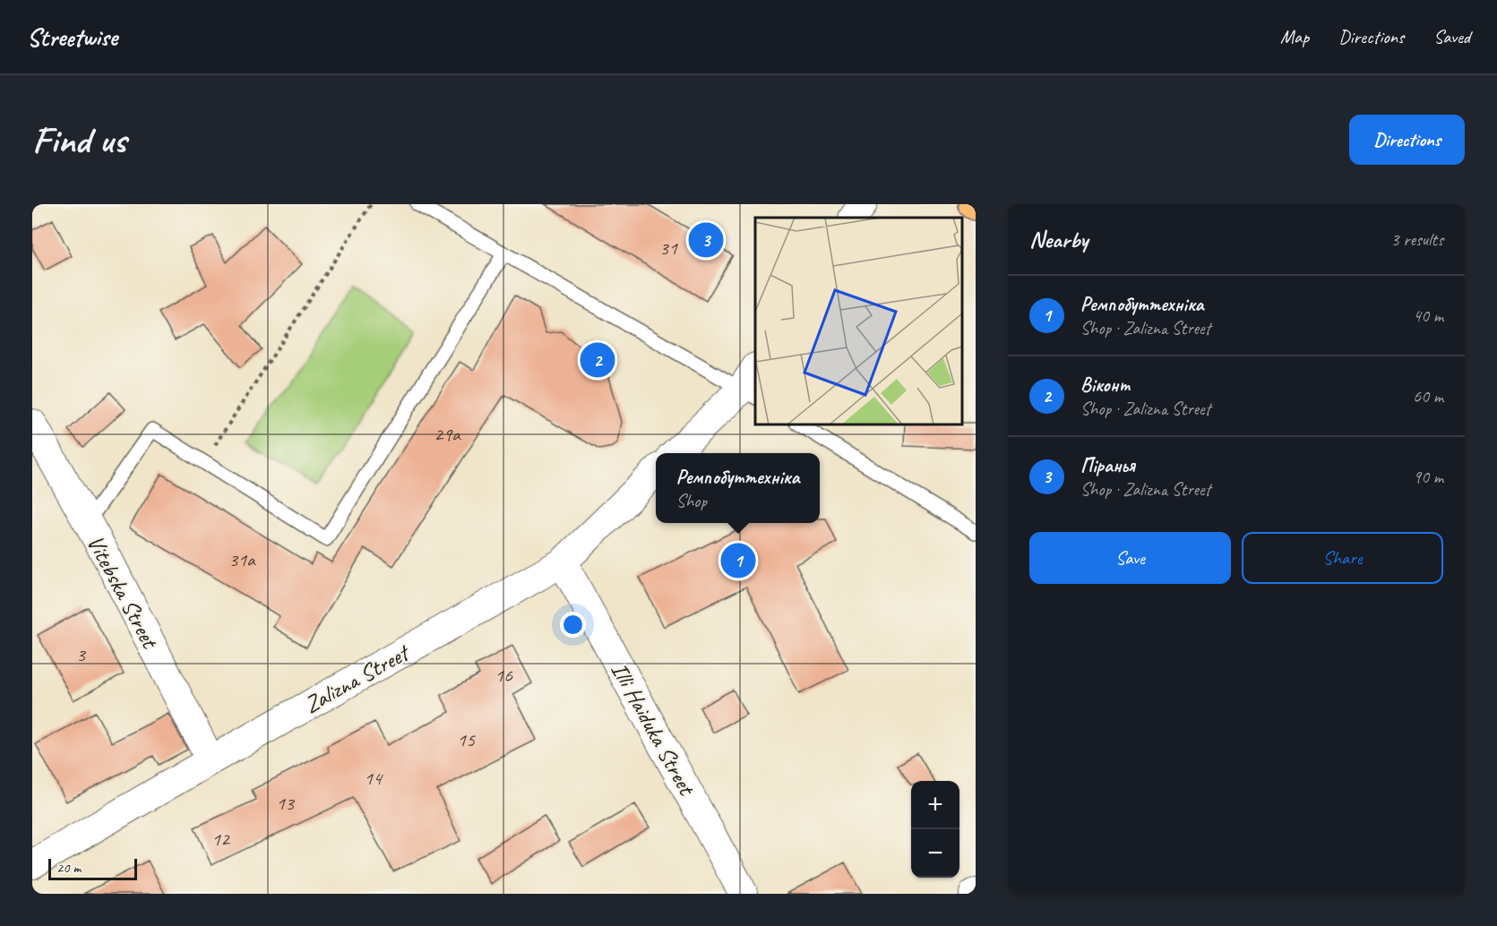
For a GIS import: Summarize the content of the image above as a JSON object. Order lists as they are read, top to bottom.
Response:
{
  "streets": {
    "street": ["Vitebska Street", "Zalizna Street", "Illi Haiduka Street"]
  },
  "crossings": [
    ["Vitebska Street", "Zalizna Street"],
    ["Zalizna Street", "Illi Haiduka Street"]
  ],
  "house_numbers": [
    "31",
    "29а",
    "31а",
    "3",
    "16",
    "15",
    "14",
    "13",
    "12"
  ],
  "scale_bar": "20 m",
  "page": {
    "header": "Streetwise",
    "nav": ["Map", "Directions", "Saved"],
    "buttons": [
      "Directions",
      ["Save", "Share"]
    ],
    "title": "Find us",
    "heading": ["Nearby", "3 results"],
    "pins": ["3", "2", "1"],
    "list": [
      {
        "mark": "1",
        "name": "Ремпобуттехніка",
        "note": "Shop · Zalizna Street",
        "value": "40 m"
      },
      {
        "mark": "2",
        "name": "Віконт",
        "note": "Shop · Zalizna Street",
        "value": "60 m"
      },
      {
        "mark": "3",
        "name": "Піранья",
        "note": "Shop · Zalizna Street",
        "value": "90 m"
      }
    ],
    "popup": ["Ремпобуттехніка", "Shop"],
    "map_buttons": ["+", "−"],
    "scale": "20 m"
  }
}
